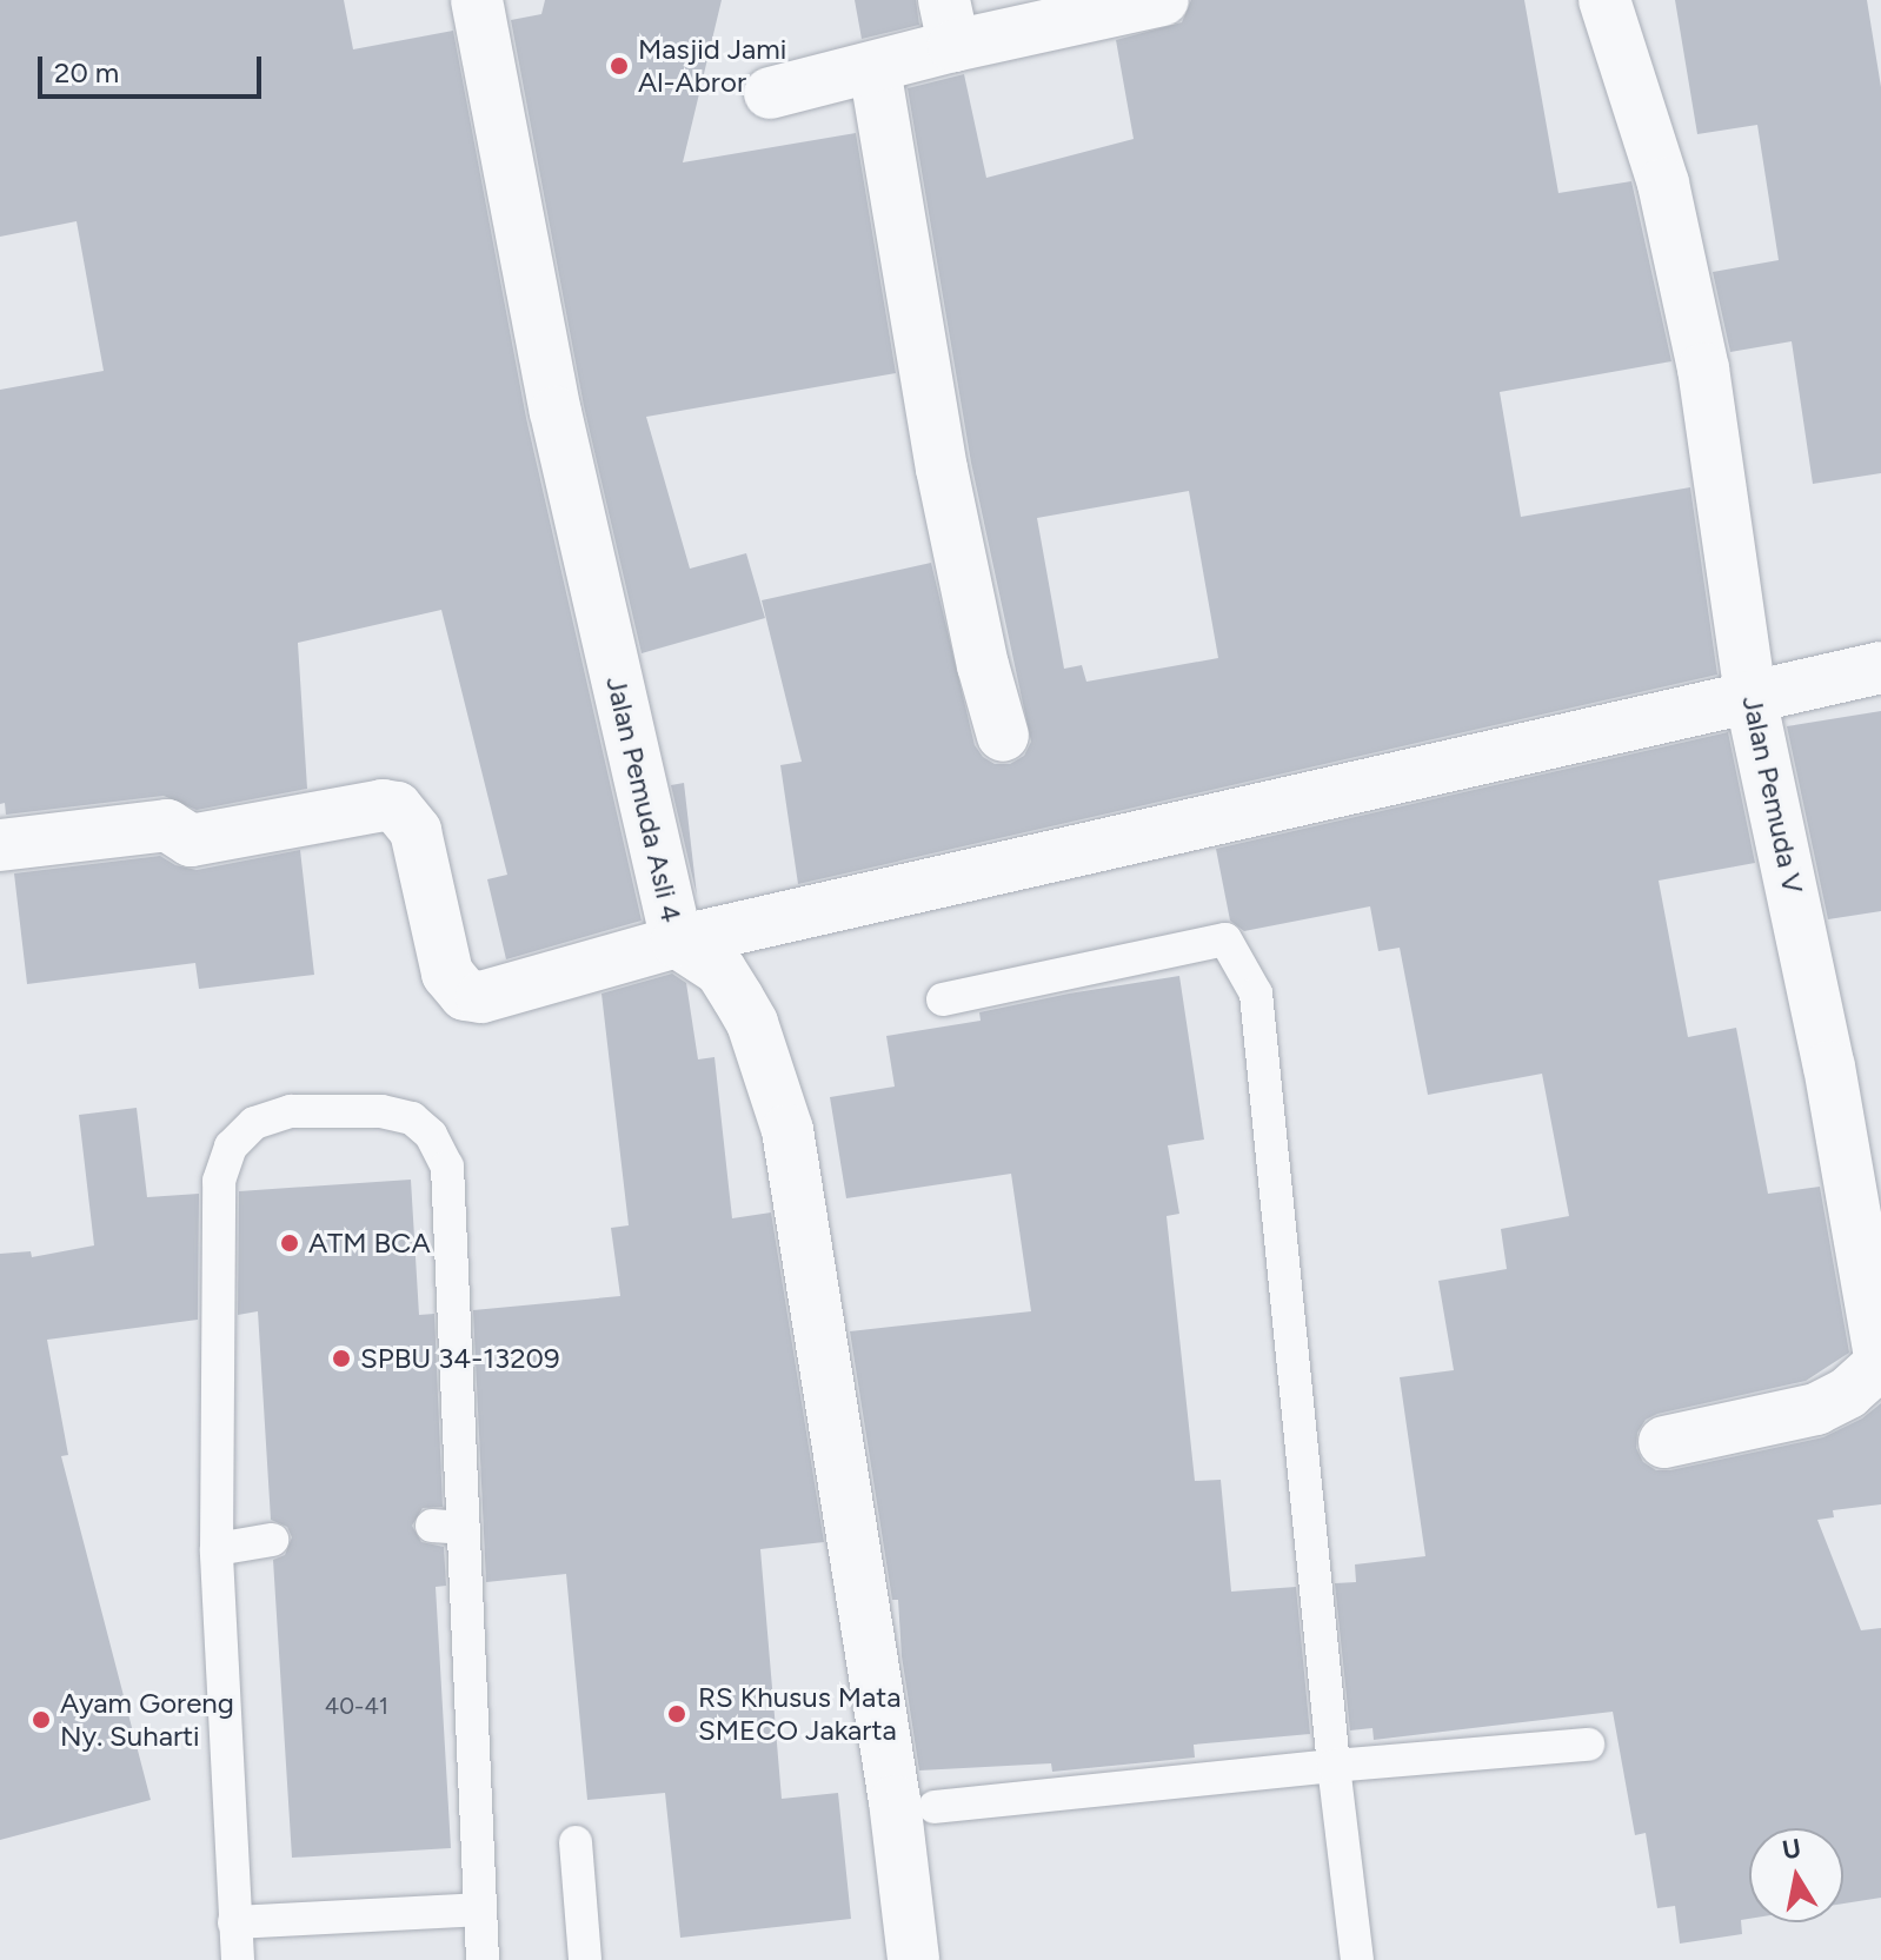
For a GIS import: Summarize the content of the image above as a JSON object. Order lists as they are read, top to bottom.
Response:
{
  "streets": {
    "street": ["Jalan Pemuda V", "Jalan Pemuda Asli 4"]
  },
  "places": [
    "Masjid Jami Al-Abror",
    "ATM BCA",
    "SPBU 34-13209",
    "RS Khusus Mata SMECO Jakarta",
    "Ayam Goreng Ny. Suharti"
  ],
  "house_numbers": ["40-41"],
  "scale_bar": "20 m",
  "north": "top"
}
